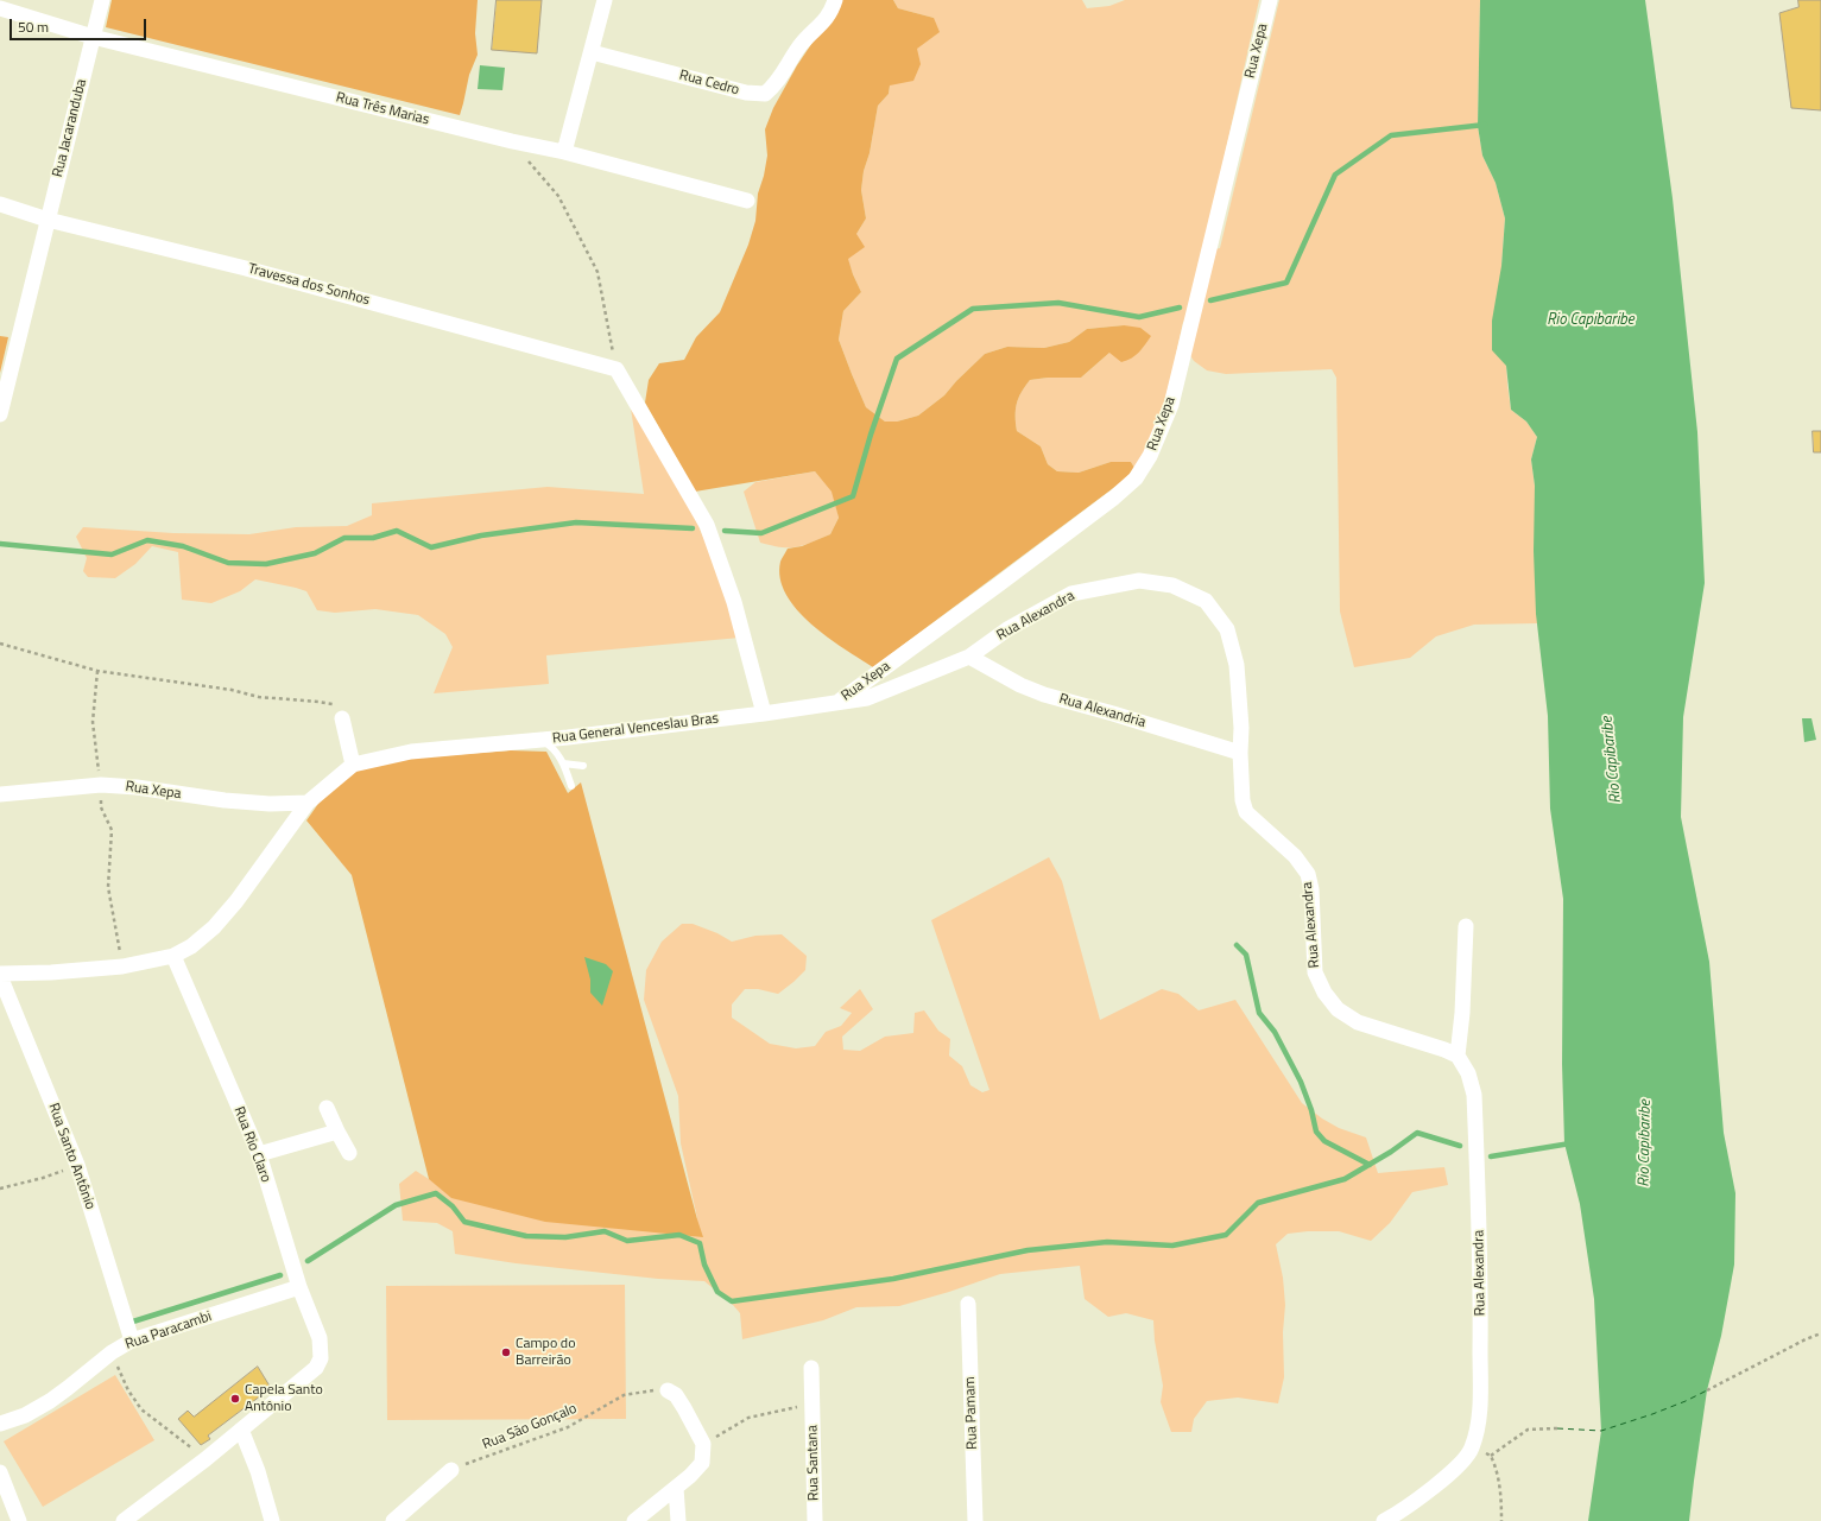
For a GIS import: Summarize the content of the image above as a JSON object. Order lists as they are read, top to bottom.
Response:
{
  "streets": {
    "street": [
      "Rua Xepa",
      "Rua Cedro",
      "Rua Três Marias",
      "Rua Jacaranduba",
      "Travessa dos Sonhos",
      "Rua Alexandra",
      "Rua Alexandria",
      "Rua General Venceslau Bras",
      "Rua Rio Claro",
      "Rua Santo Antônio",
      "Rua Paracambi",
      "Rua Pamam",
      "Rua Santana"
    ],
    "path": ["Rua São Gonçalo"]
  },
  "crossings": [
    ["Rua Xepa", "Rua General Venceslau Bras"],
    ["Rua Três Marias", "Rua Jacaranduba"],
    ["Rua Jacaranduba", "Travessa dos Sonhos"],
    ["Rua Alexandra", "Rua Alexandria"],
    ["Rua Alexandra", "Rua General Venceslau Bras"],
    ["Rua Alexandria", "Rua General Venceslau Bras"],
    ["Rua General Venceslau Bras", "Rua Rio Claro"],
    ["Rua General Venceslau Bras", "Rua Santo Antônio"],
    ["Rua Rio Claro", "Rua Paracambi"],
    ["Rua Santo Antônio", "Rua Paracambi"]
  ],
  "water": ["Rio Capibaribe"],
  "places": ["Campo do Barreirão", "Capela Santo Antônio"],
  "scale_bar": "50 m"
}
